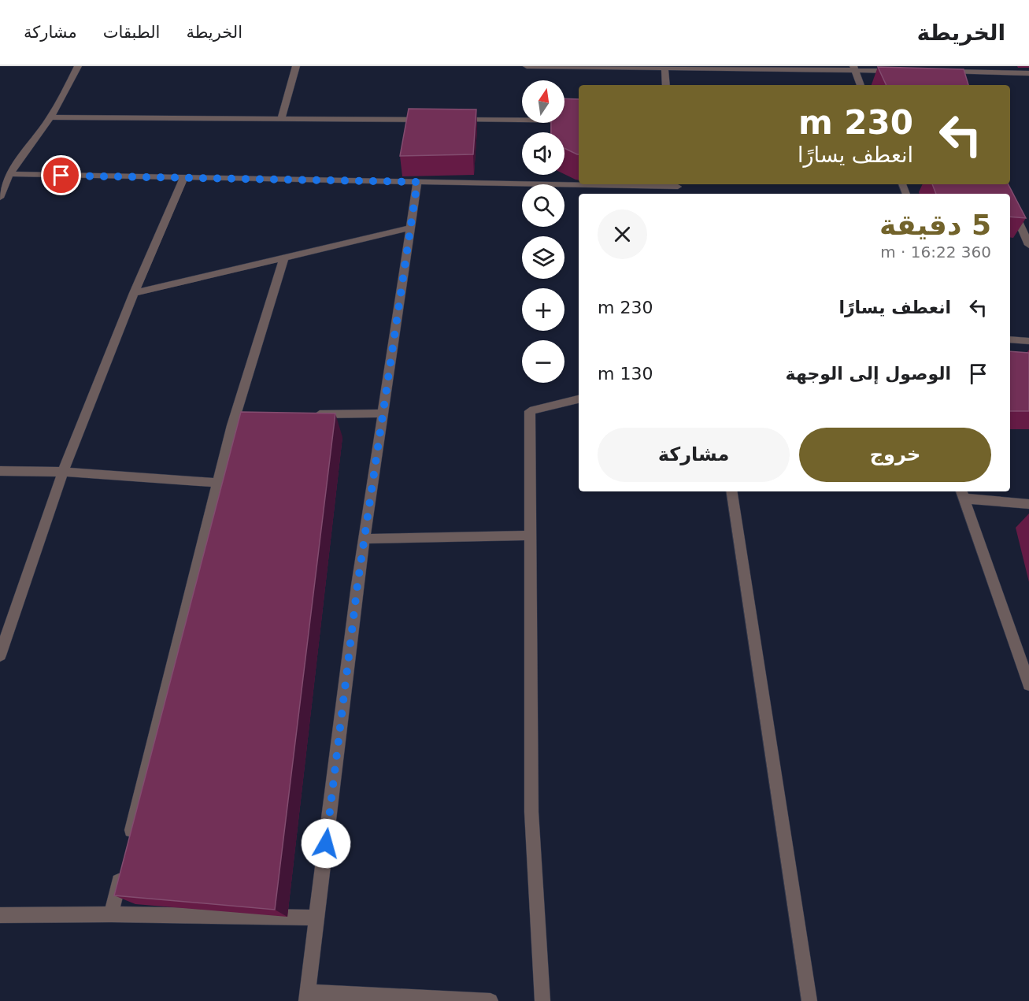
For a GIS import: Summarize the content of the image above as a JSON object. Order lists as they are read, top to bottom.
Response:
{
  "north": "top",
  "page": {
    "header": "الخريطة",
    "nav": ["الخريطة", "الطبقات", "مشاركة"],
    "map_buttons": ["+", "−"],
    "turn": ["230 m", "انعطف يسارًا"],
    "heading": ["5 دقيقة", "360 m · 16:22"],
    "list": [
      {
        "name": "انعطف يسارًا",
        "value": "230 m"
      },
      {
        "name": "الوصول إلى الوجهة",
        "value": "130 m"
      }
    ],
    "buttons": ["خروج", "مشاركة"]
  }
}
